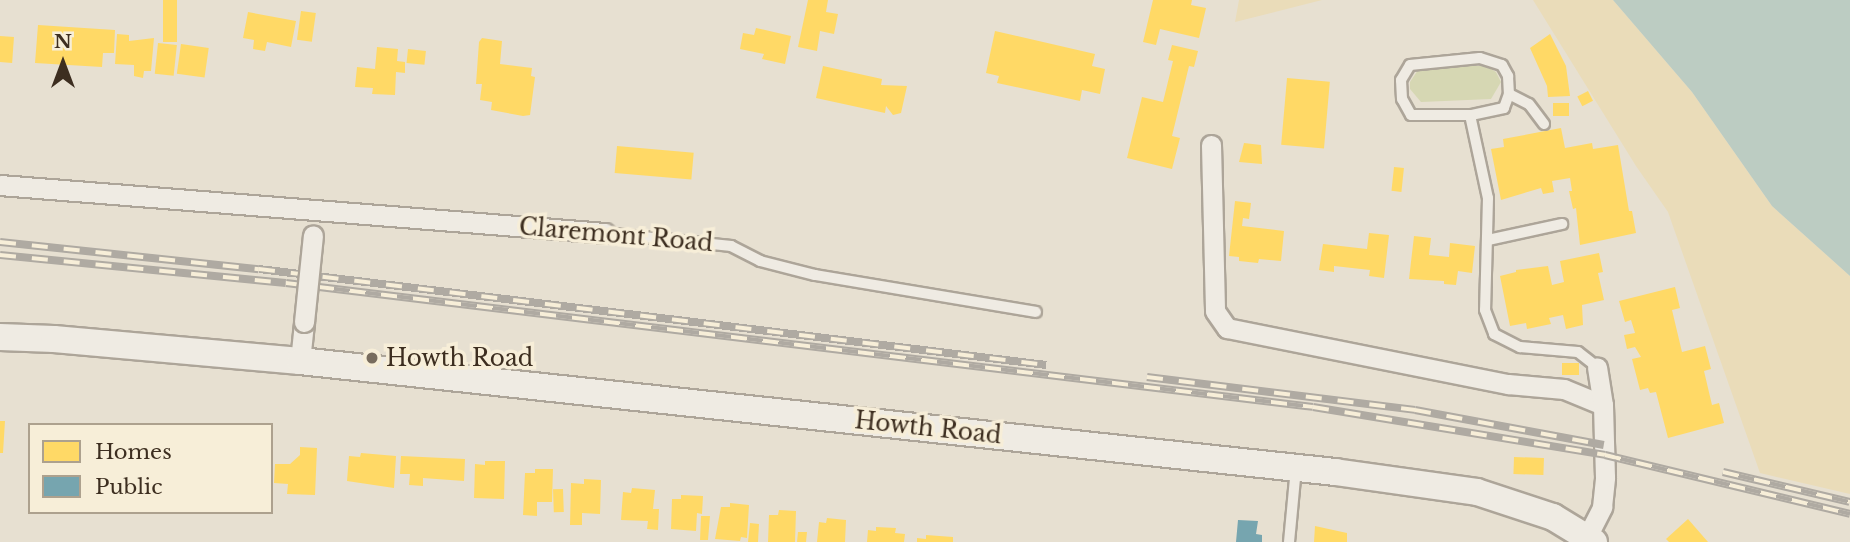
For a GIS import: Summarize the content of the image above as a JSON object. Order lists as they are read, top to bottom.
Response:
{
  "streets": {
    "main road": ["Howth Road"],
    "street": ["Claremont Road"]
  },
  "places": ["Howth Road"],
  "legend": ["Homes", "Public"],
  "north": "top"
}
